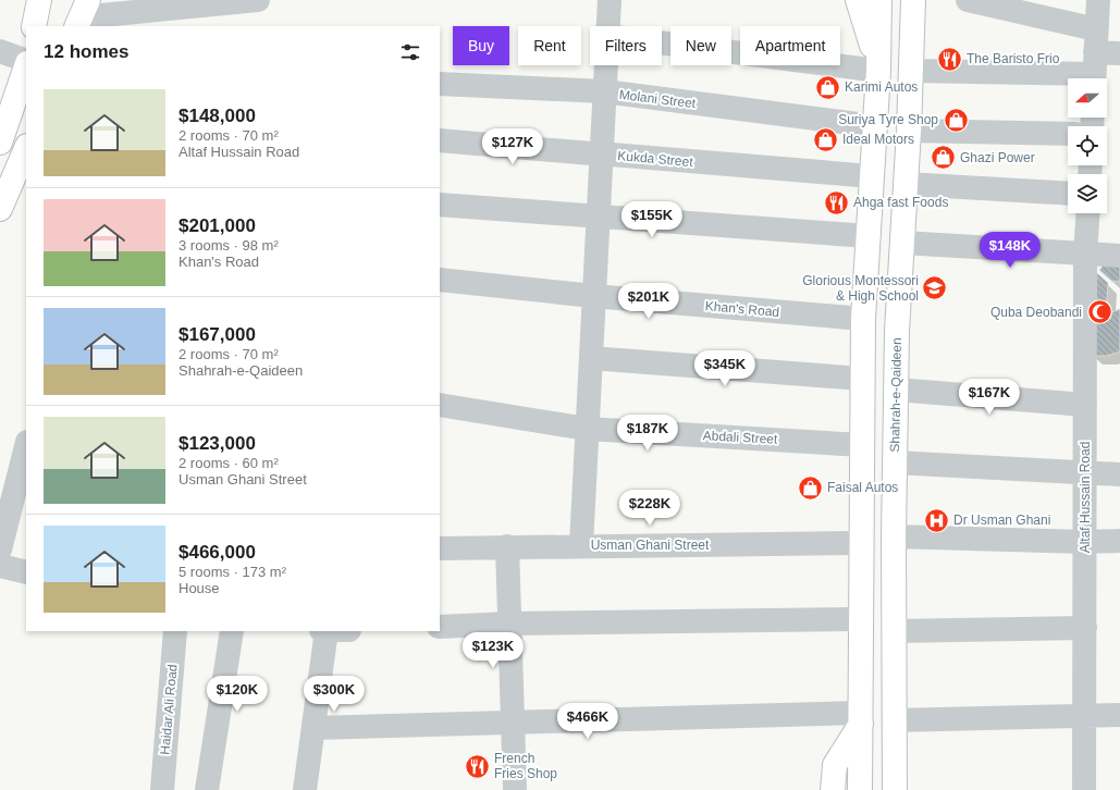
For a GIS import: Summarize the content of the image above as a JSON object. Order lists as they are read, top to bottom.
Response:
{
  "streets": {
    "main road": ["Shahrah-e-Qaideen"],
    "street": [
      "Molani Street",
      "Kukda Street",
      "Khan's Road",
      "Abdali Street",
      "Altaf Hussain Road",
      "Usman Ghani Street",
      "Haidar Ali Road"
    ]
  },
  "places": {
    "restaurant": ["The Baristo Frio", "Ahga fast Foods", "French Fries Shop"],
    "shop": [
      "Karimi Autos",
      "Suriya Tyre Shop",
      "Ideal Motors",
      "Ghazi Power",
      "Faisal Autos"
    ],
    "school or university": ["Glorious Montessori & High School"],
    "mosque": ["Quba Deobandi"],
    "hospital": ["Dr Usman Ghani"]
  },
  "north": "left",
  "page": {
    "chip": [
      "Buy",
      "Rent",
      "Filters",
      "New",
      "Apartment"
    ],
    "heading": "12 homes",
    "list": [
      {
        "name": "$148,000",
        "note": "2 rooms · 70 m² · Altaf Hussain Road"
      },
      {
        "name": "$201,000",
        "note": "3 rooms · 98 m² · Khan's Road"
      },
      {
        "name": "$167,000",
        "note": "2 rooms · 70 m² · Shahrah-e-Qaideen"
      },
      {
        "name": "$123,000",
        "note": "2 rooms · 60 m² · Usman Ghani Street"
      },
      {
        "name": "$466,000",
        "note": "5 rooms · 173 m² · House"
      }
    ],
    "price": [
      "$127K",
      "$155K",
      "$148K",
      "$201K",
      "$345K",
      "$167K",
      "$187K",
      "$228K",
      "$123K",
      "$120K",
      "$300K",
      "$466K"
    ]
  }
}
